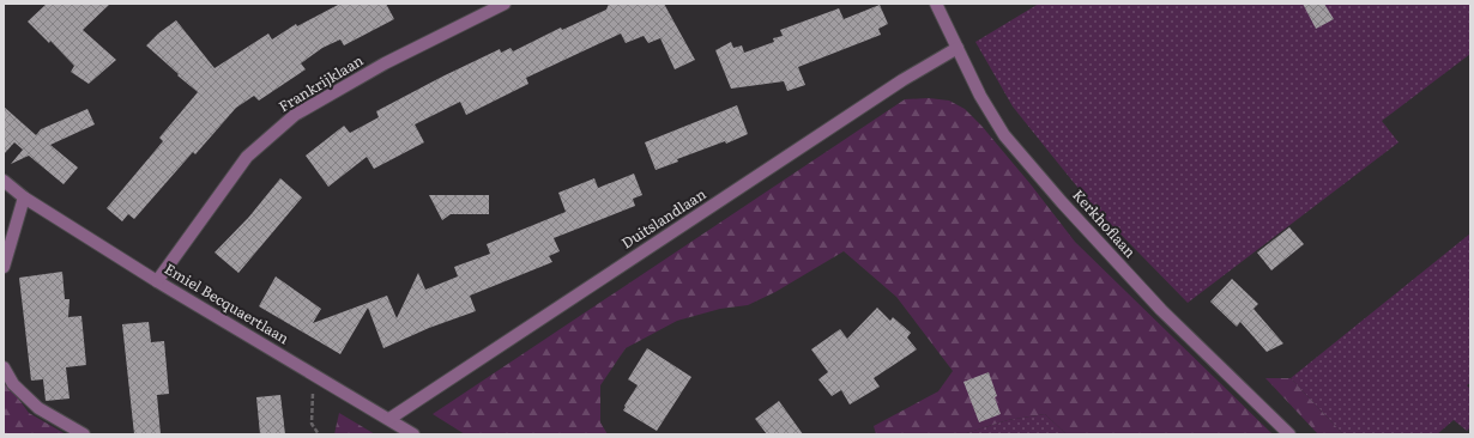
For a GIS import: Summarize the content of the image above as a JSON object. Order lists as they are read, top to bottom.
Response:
{
  "streets": {
    "street": [
      "Frankrijklaan",
      "Duitslandlaan",
      "Kerkhoflaan",
      "Emiel Becquaertlaan"
    ]
  },
  "crossings": [
    ["Frankrijklaan", "Emiel Becquaertlaan"],
    ["Duitslandlaan", "Kerkhoflaan"],
    ["Duitslandlaan", "Emiel Becquaertlaan"]
  ]
}
